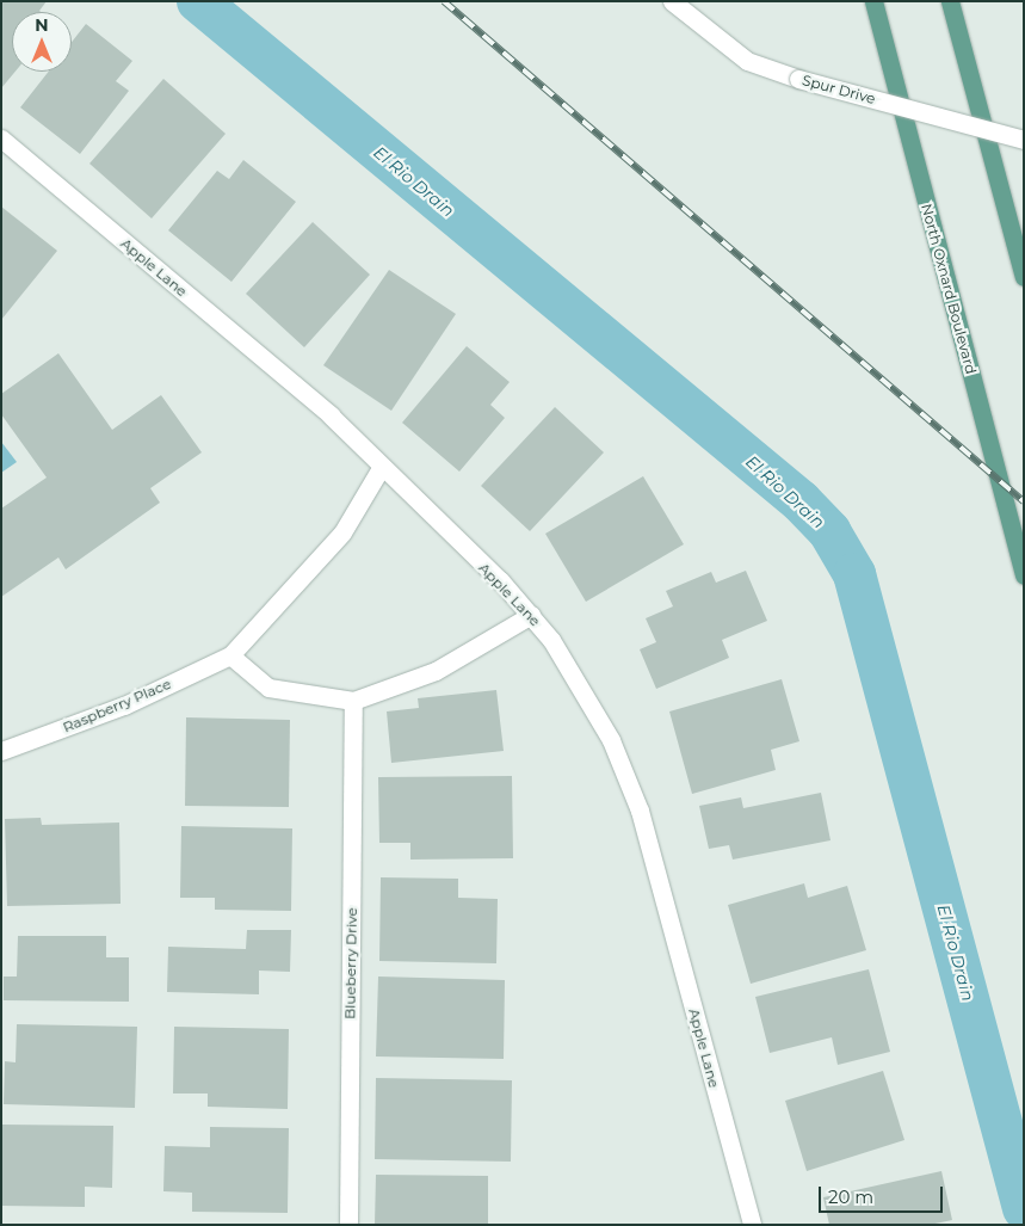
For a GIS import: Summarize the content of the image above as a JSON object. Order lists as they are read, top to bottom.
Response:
{
  "streets": {
    "main road": ["North Oxnard Boulevard"],
    "street": [
      "Spur Drive",
      "Apple Lane",
      "Raspberry Place",
      "Blueberry Drive"
    ]
  },
  "crossings": [
    ["Apple Lane", "Raspberry Place"]
  ],
  "water": ["El Rio Drain"],
  "scale_bar": "20 m",
  "north": "top"
}
